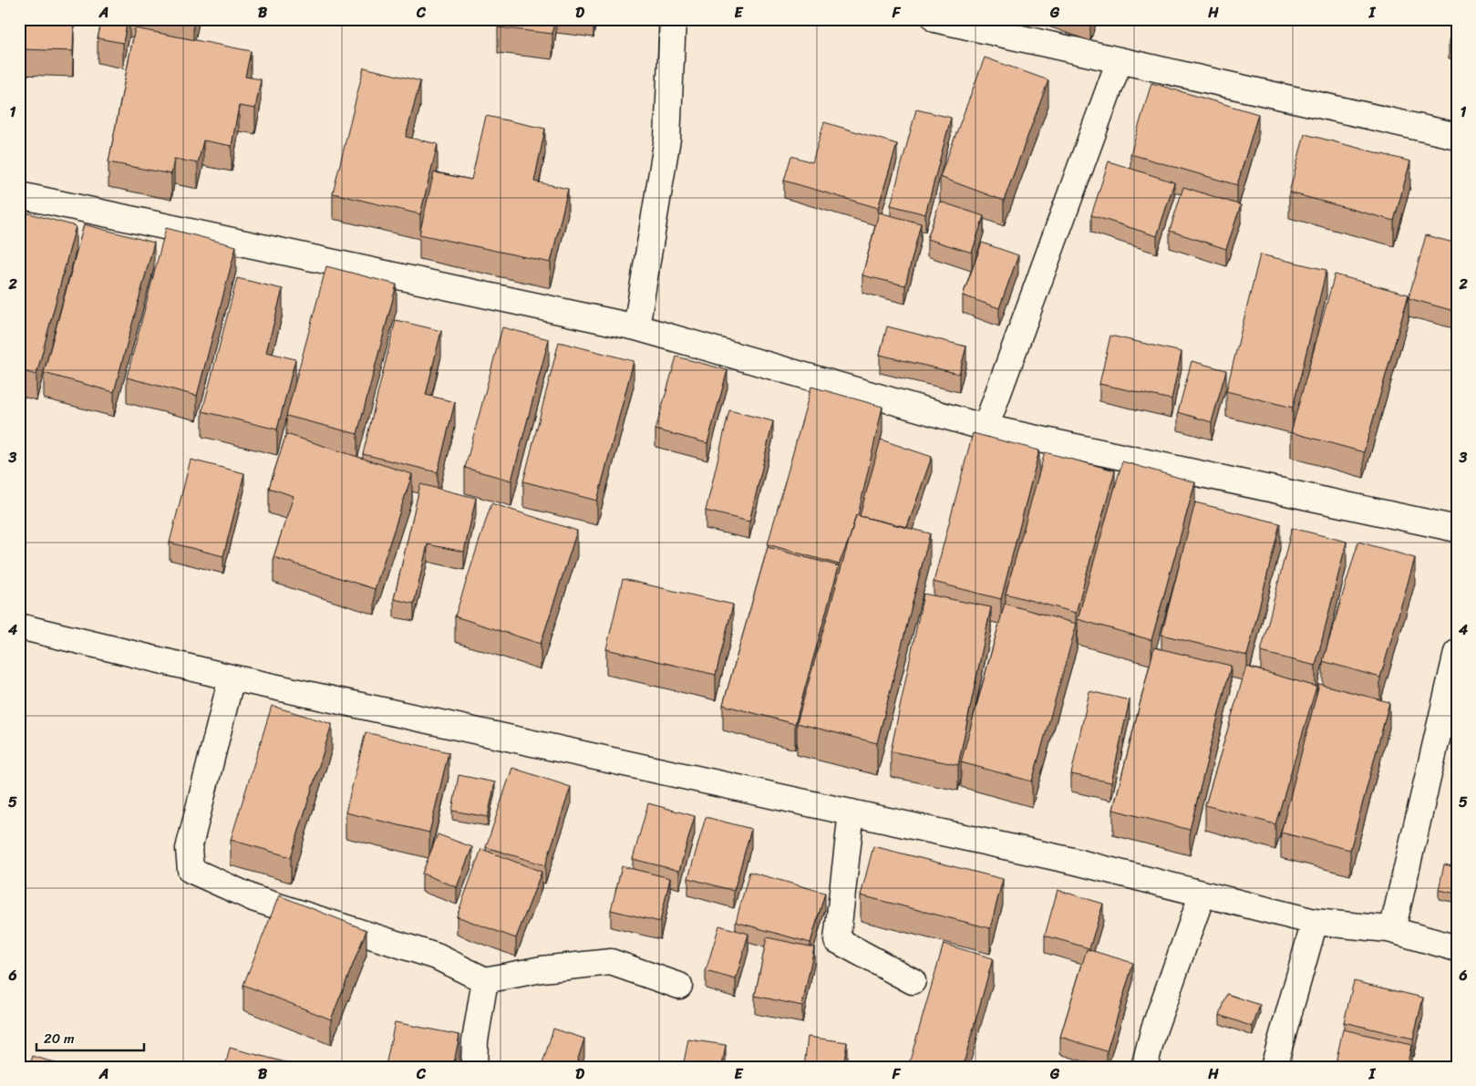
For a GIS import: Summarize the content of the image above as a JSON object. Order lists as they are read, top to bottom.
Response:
{
  "scale_bar": "20 m",
  "grid": {
    "columns": [
      "A",
      "B",
      "C",
      "D",
      "E",
      "F",
      "G",
      "H",
      "I"
    ],
    "rows": [
      "1",
      "2",
      "3",
      "4",
      "5",
      "6"
    ]
  }
}
